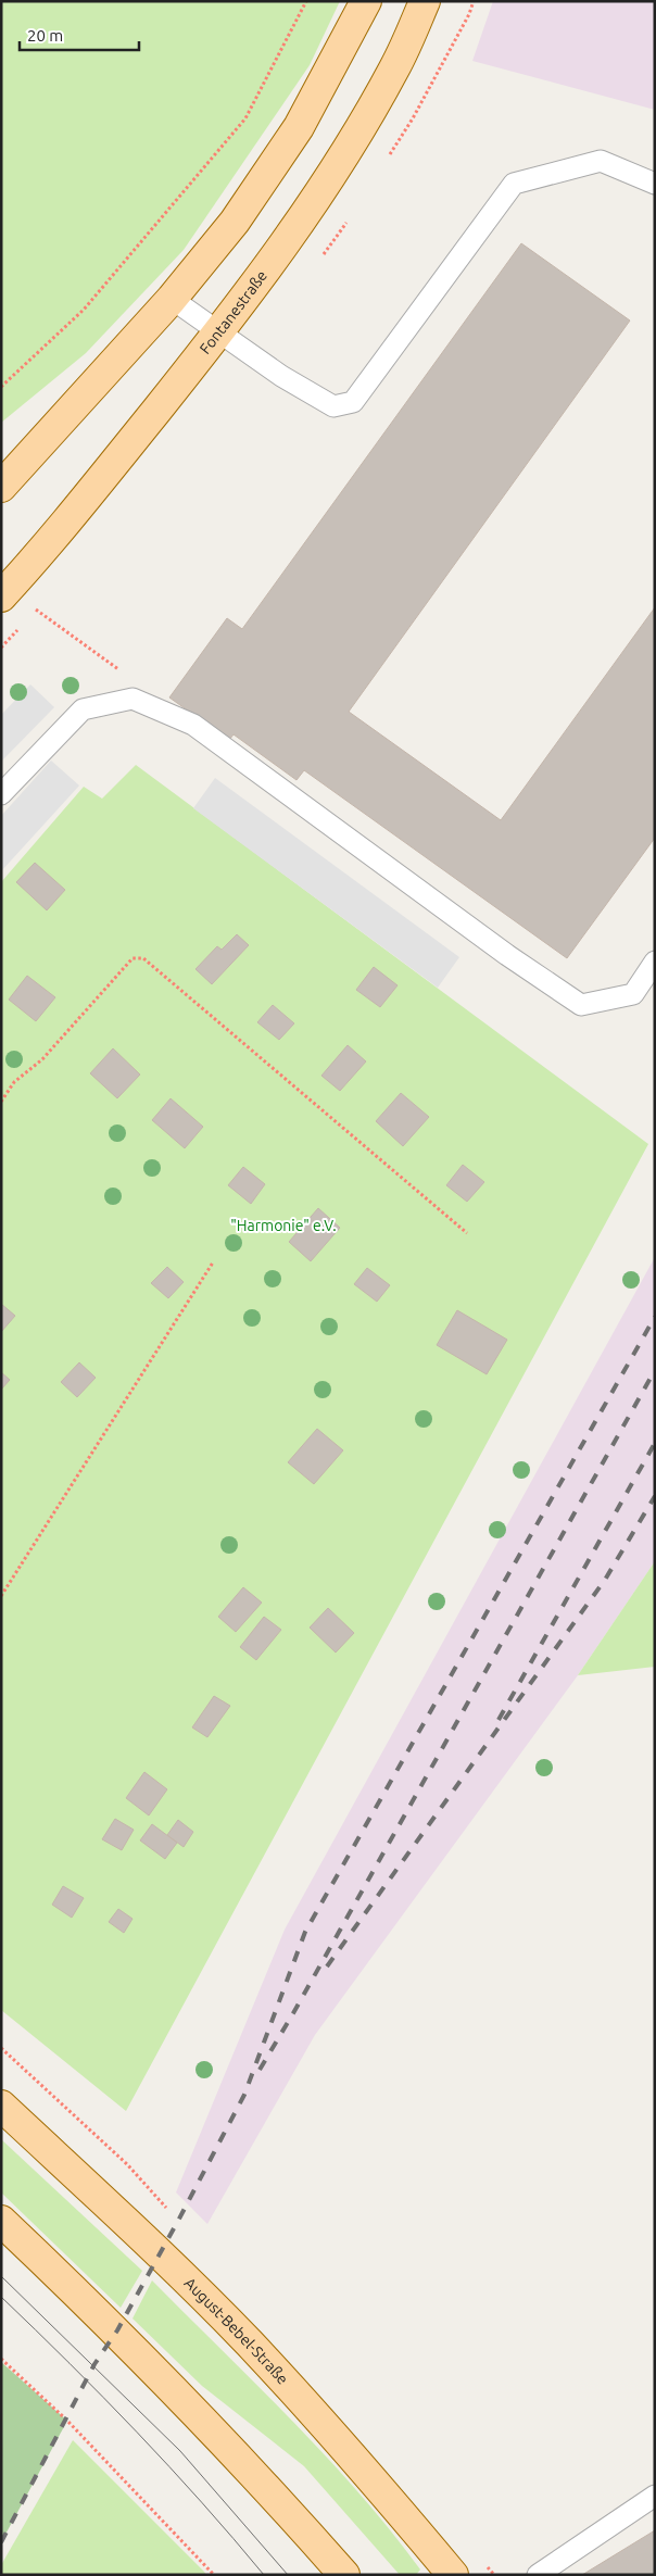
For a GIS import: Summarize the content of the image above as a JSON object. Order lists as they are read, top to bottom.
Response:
{
  "streets": {
    "main road": ["Fontanestraße", "August-Bebel-Straße"]
  },
  "parks": ["\"Harmonie\" e.V."],
  "scale_bar": "20 m"
}
